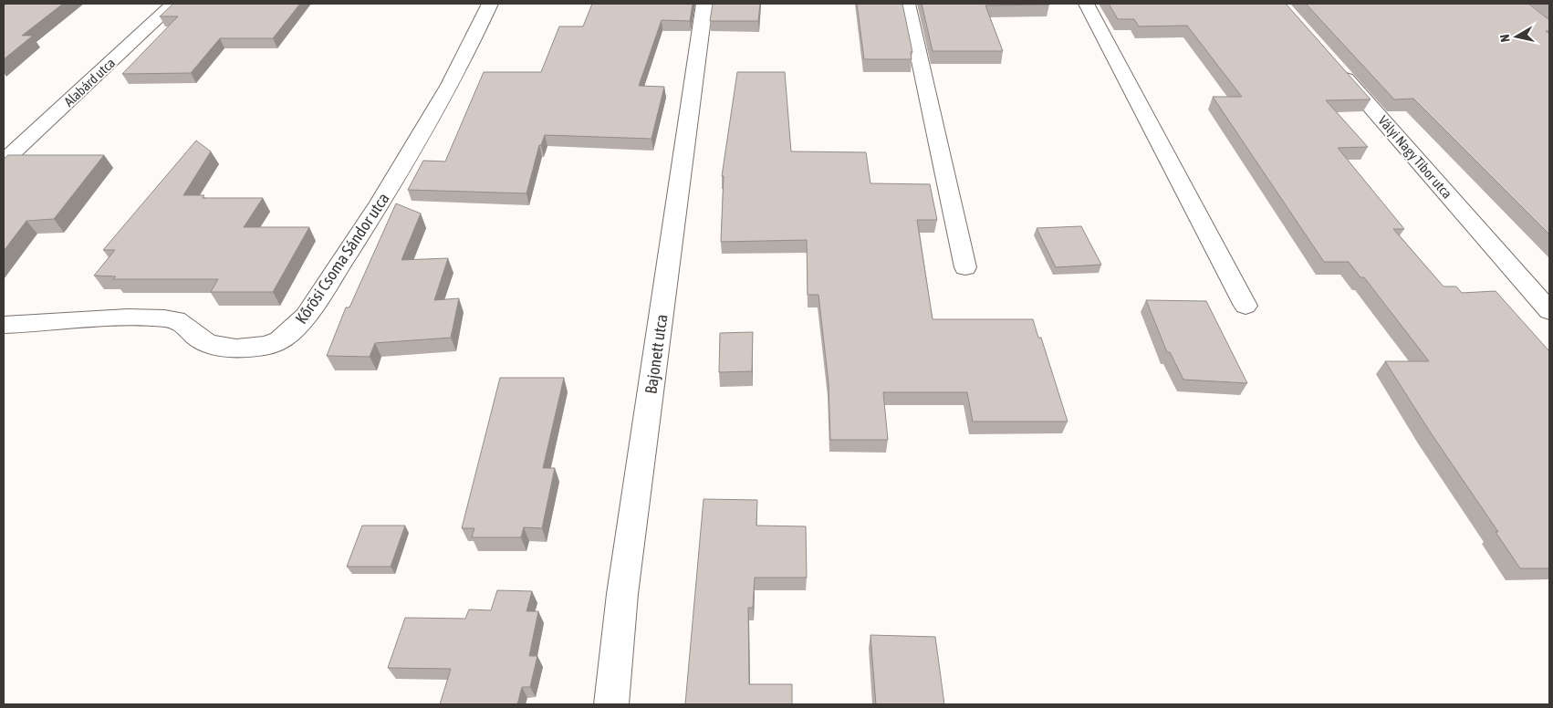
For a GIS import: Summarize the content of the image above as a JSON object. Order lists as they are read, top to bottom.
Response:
{
  "streets": {
    "street": [
      "Alabárd utca",
      "Vályi Nagy Tibor utca",
      "Kőrösi Csoma Sándor utca",
      "Bajonett utca"
    ]
  },
  "north": "left"
}
